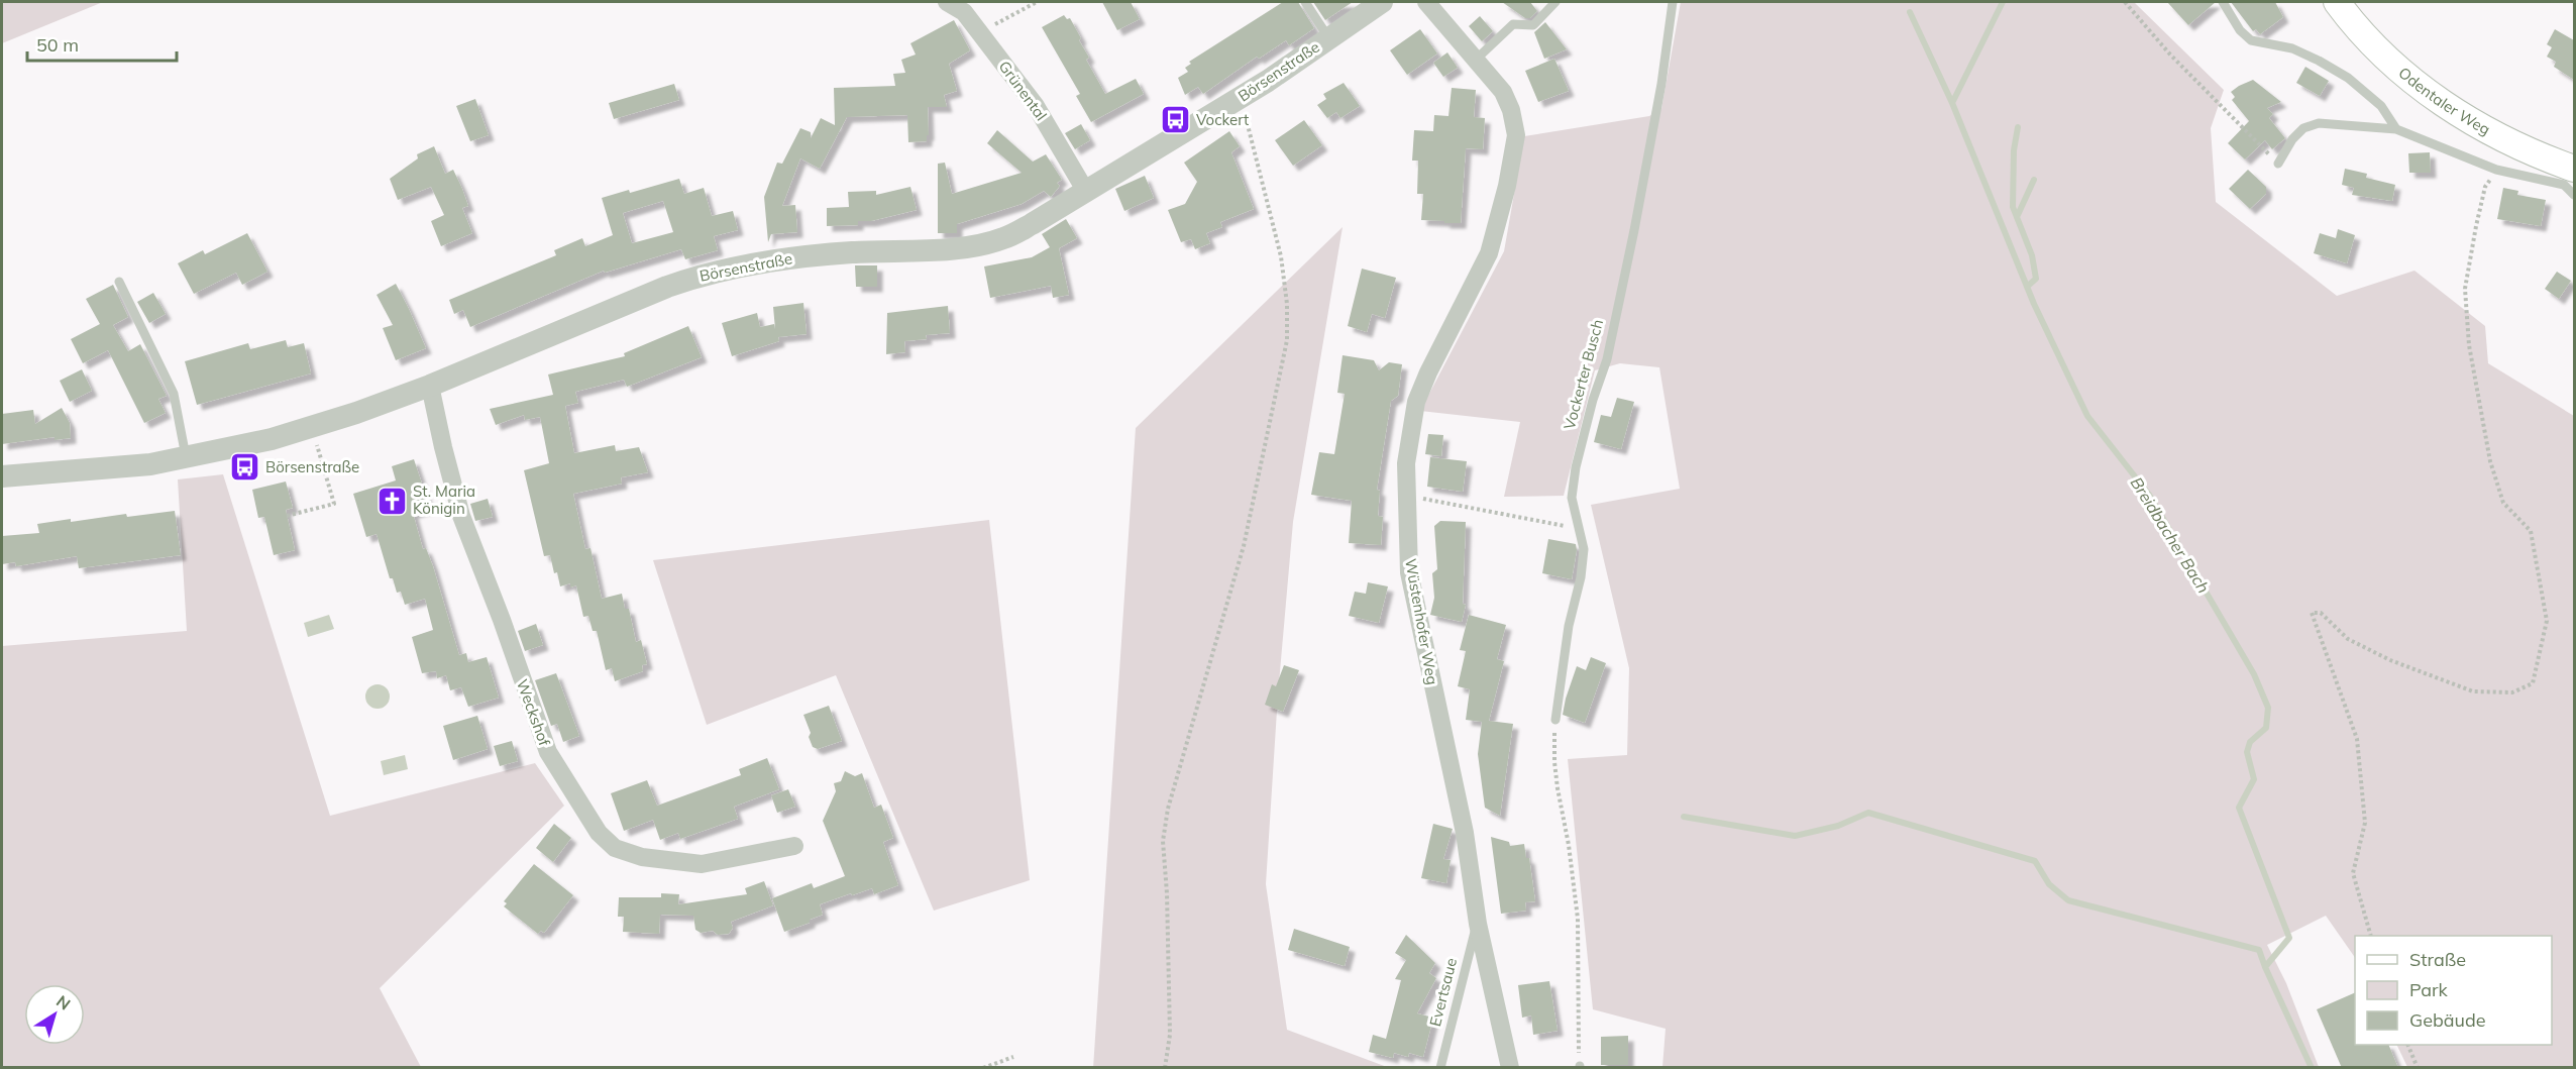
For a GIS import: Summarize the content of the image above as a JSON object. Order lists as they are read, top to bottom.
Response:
{
  "streets": {
    "main road": ["Odentaler Weg"],
    "street": [
      "Börsenstraße",
      "Grünental",
      "Wüstenhofer Weg",
      "Weckshof"
    ],
    "lane": ["Vockerter Busch", "Evertsaue"]
  },
  "crossings": [
    ["Börsenstraße", "Grünental"],
    ["Börsenstraße", "Weckshof"],
    ["Wüstenhofer Weg", "Evertsaue"]
  ],
  "water": ["Breidbacher Bach"],
  "places": {
    "bus stop": ["Vockert", "Börsenstraße"],
    "church": ["St. Maria Königin"]
  },
  "legend": ["Straße", "Park", "Gebäude"],
  "scale_bar": "50 m",
  "north": "top right"
}
